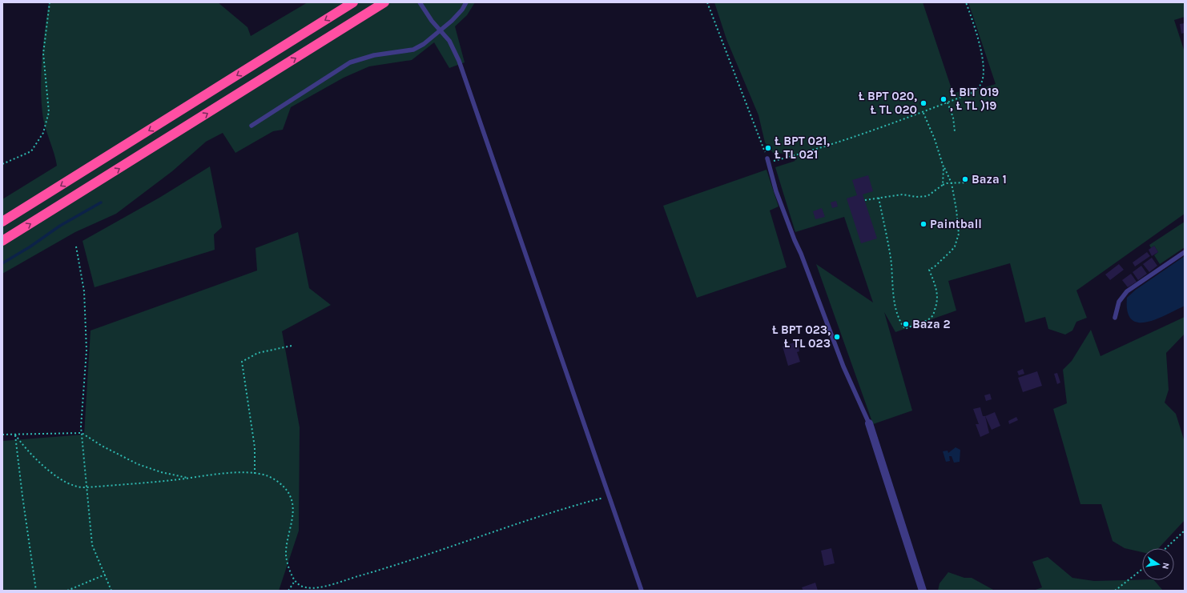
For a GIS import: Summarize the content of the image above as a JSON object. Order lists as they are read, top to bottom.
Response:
{
  "places": [
    "Ł BIT 019 , Ł TL )19",
    "Ł BPT 020, Ł TL 020",
    "Ł BPT 021, Ł TL 021",
    "Baza 1",
    "Paintball",
    "Baza 2",
    "Ł BPT 023, Ł TL 023"
  ],
  "north": "right"
}
